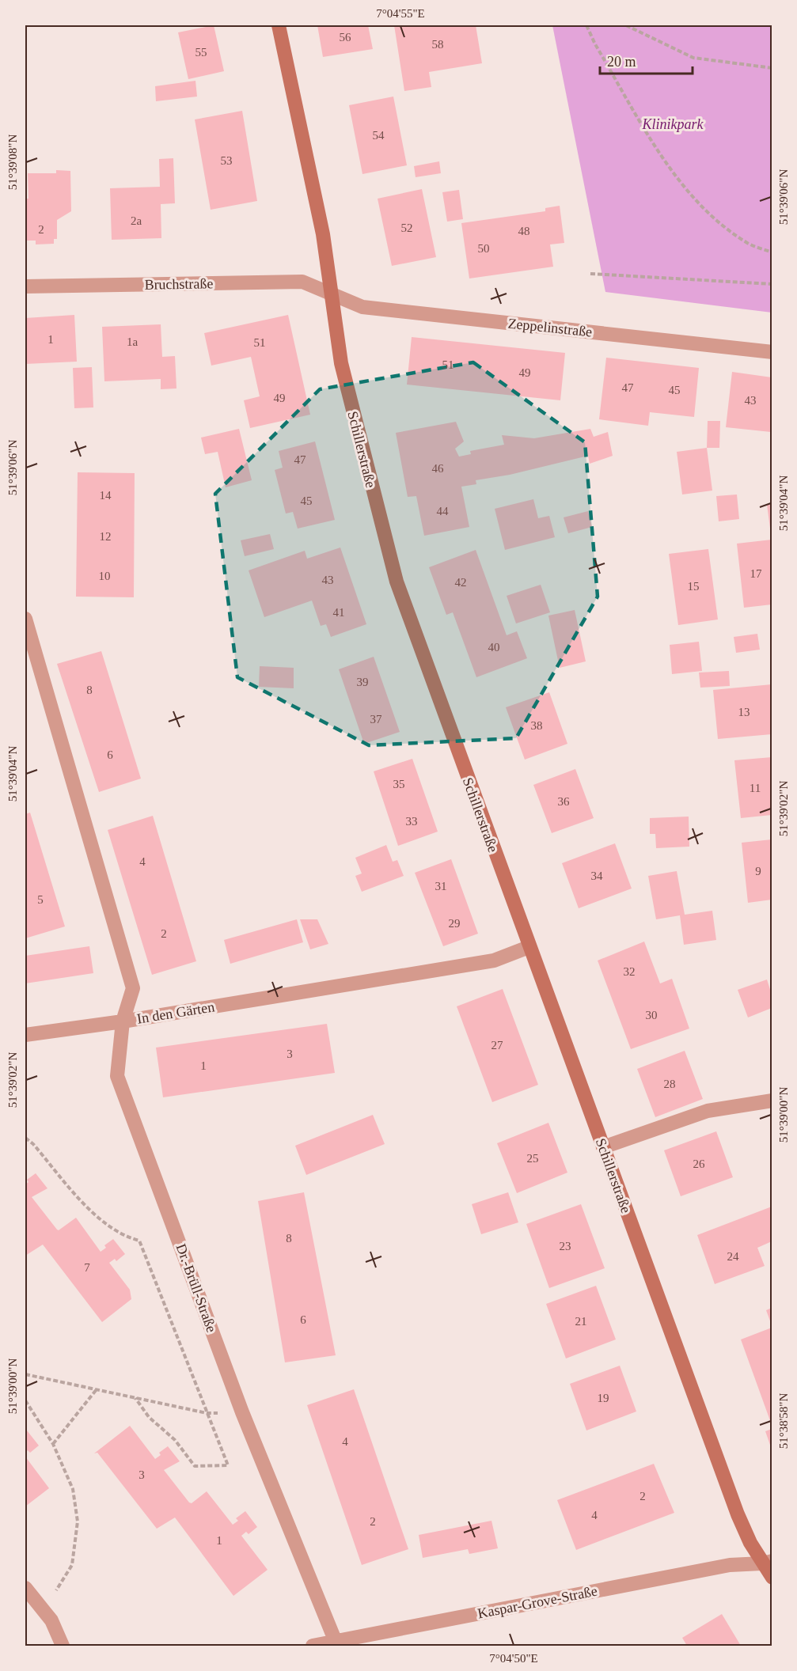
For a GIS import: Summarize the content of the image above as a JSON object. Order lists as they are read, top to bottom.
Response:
{
  "streets": {
    "street": [
      "Bruchstraße",
      "Zeppelinstraße",
      "Schillerstraße",
      "In den Gärten",
      "Dr.-Brüll-Straße",
      "Kaspar-Grove-Straße"
    ]
  },
  "crossings": [
    ["Bruchstraße", "Zeppelinstraße"],
    ["Bruchstraße", "Schillerstraße"],
    ["Zeppelinstraße", "Schillerstraße"],
    ["Schillerstraße", "In den Gärten"],
    ["Schillerstraße", "Kaspar-Grove-Straße"],
    ["In den Gärten", "Dr.-Brüll-Straße"],
    ["Dr.-Brüll-Straße", "Kaspar-Grove-Straße"]
  ],
  "parks": ["Klinikpark"],
  "house_numbers": [
    "56",
    "58",
    "55",
    "54",
    "53",
    "2a",
    "52",
    "2",
    "48",
    "50",
    "1",
    "1a",
    "51",
    "51",
    "49",
    "47",
    "45",
    "49",
    "43",
    "47",
    "46",
    "14",
    "45",
    "44",
    "12",
    "17",
    "10",
    "43",
    "42",
    "15",
    "41",
    "40",
    "39",
    "8",
    "13",
    "37",
    "38",
    "6",
    "35",
    "11",
    "36",
    "33",
    "4",
    "9",
    "34",
    "31",
    "5",
    "29",
    "2",
    "32",
    "30",
    "27",
    "3",
    "1",
    "28",
    "25",
    "26",
    "8",
    "23",
    "24",
    "7",
    "6",
    "21",
    "19",
    "4",
    "3",
    "2",
    "4",
    "2",
    "1"
  ],
  "scale_bar": "20 m",
  "coordinates": [
    "7°04'55\"E",
    "51°39'08\"N",
    "51°39'06\"N",
    "51°39'04\"N",
    "51°39'02\"N",
    "51°39'00\"N",
    "51°38'58\"N",
    "7°04'50\"E"
  ]
}
